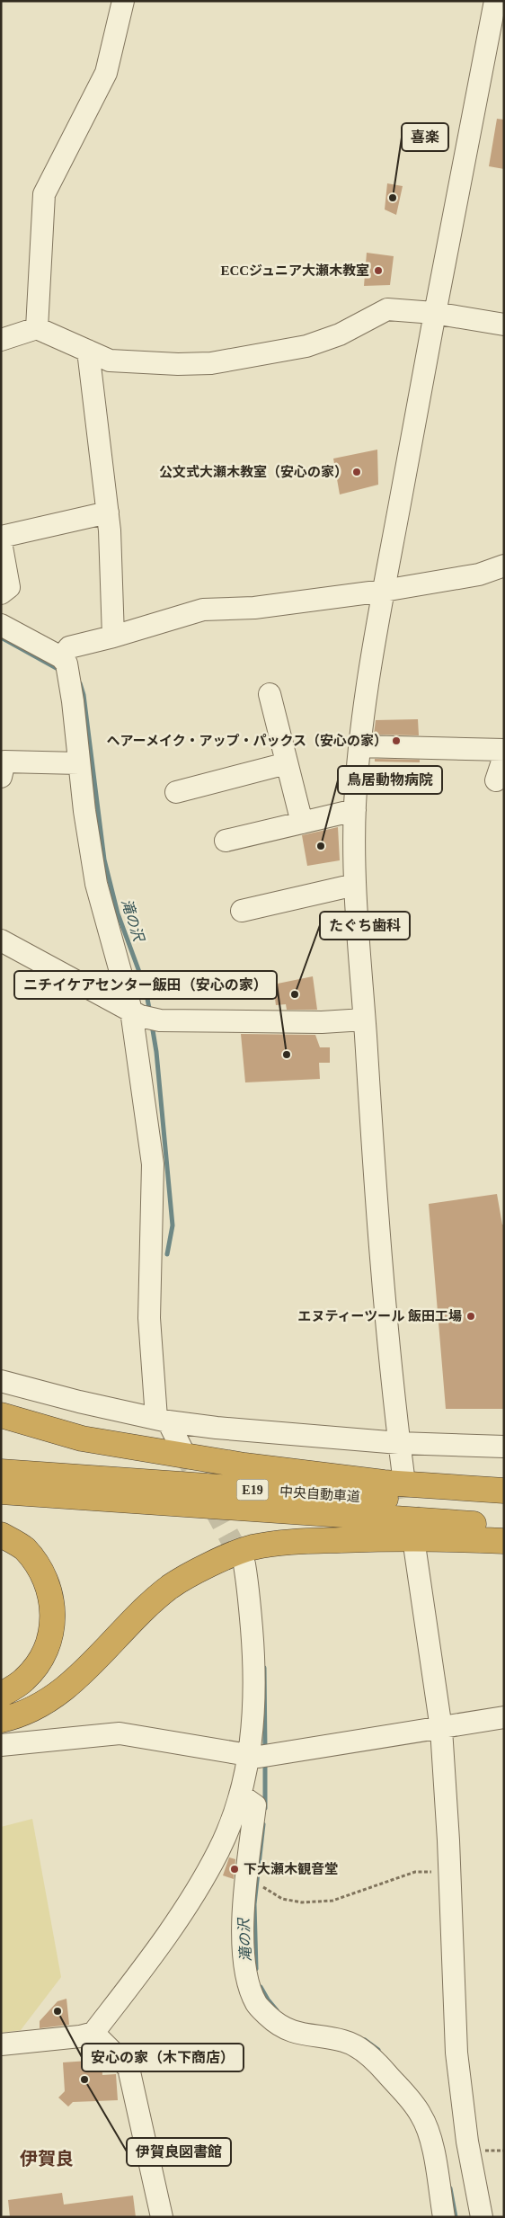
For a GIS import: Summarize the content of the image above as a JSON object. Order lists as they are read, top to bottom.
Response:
{
  "streets": {
    "highway": ["E19", "中央自動車道"]
  },
  "districts": ["伊賀良"],
  "water": ["滝の沢"],
  "places": [
    "喜楽",
    "ECCジュニア大瀬木教室",
    "公文式大瀬木教室（安心の家）",
    "ヘアーメイク・アップ・パックス（安心の家）",
    "鳥居動物病院",
    "たぐち歯科",
    "ニチイケアセンター飯田（安心の家）",
    "エヌティーツール 飯田工場",
    "下大瀬木観音堂",
    "安心の家（木下商店）",
    "伊賀良図書館"
  ]
}
